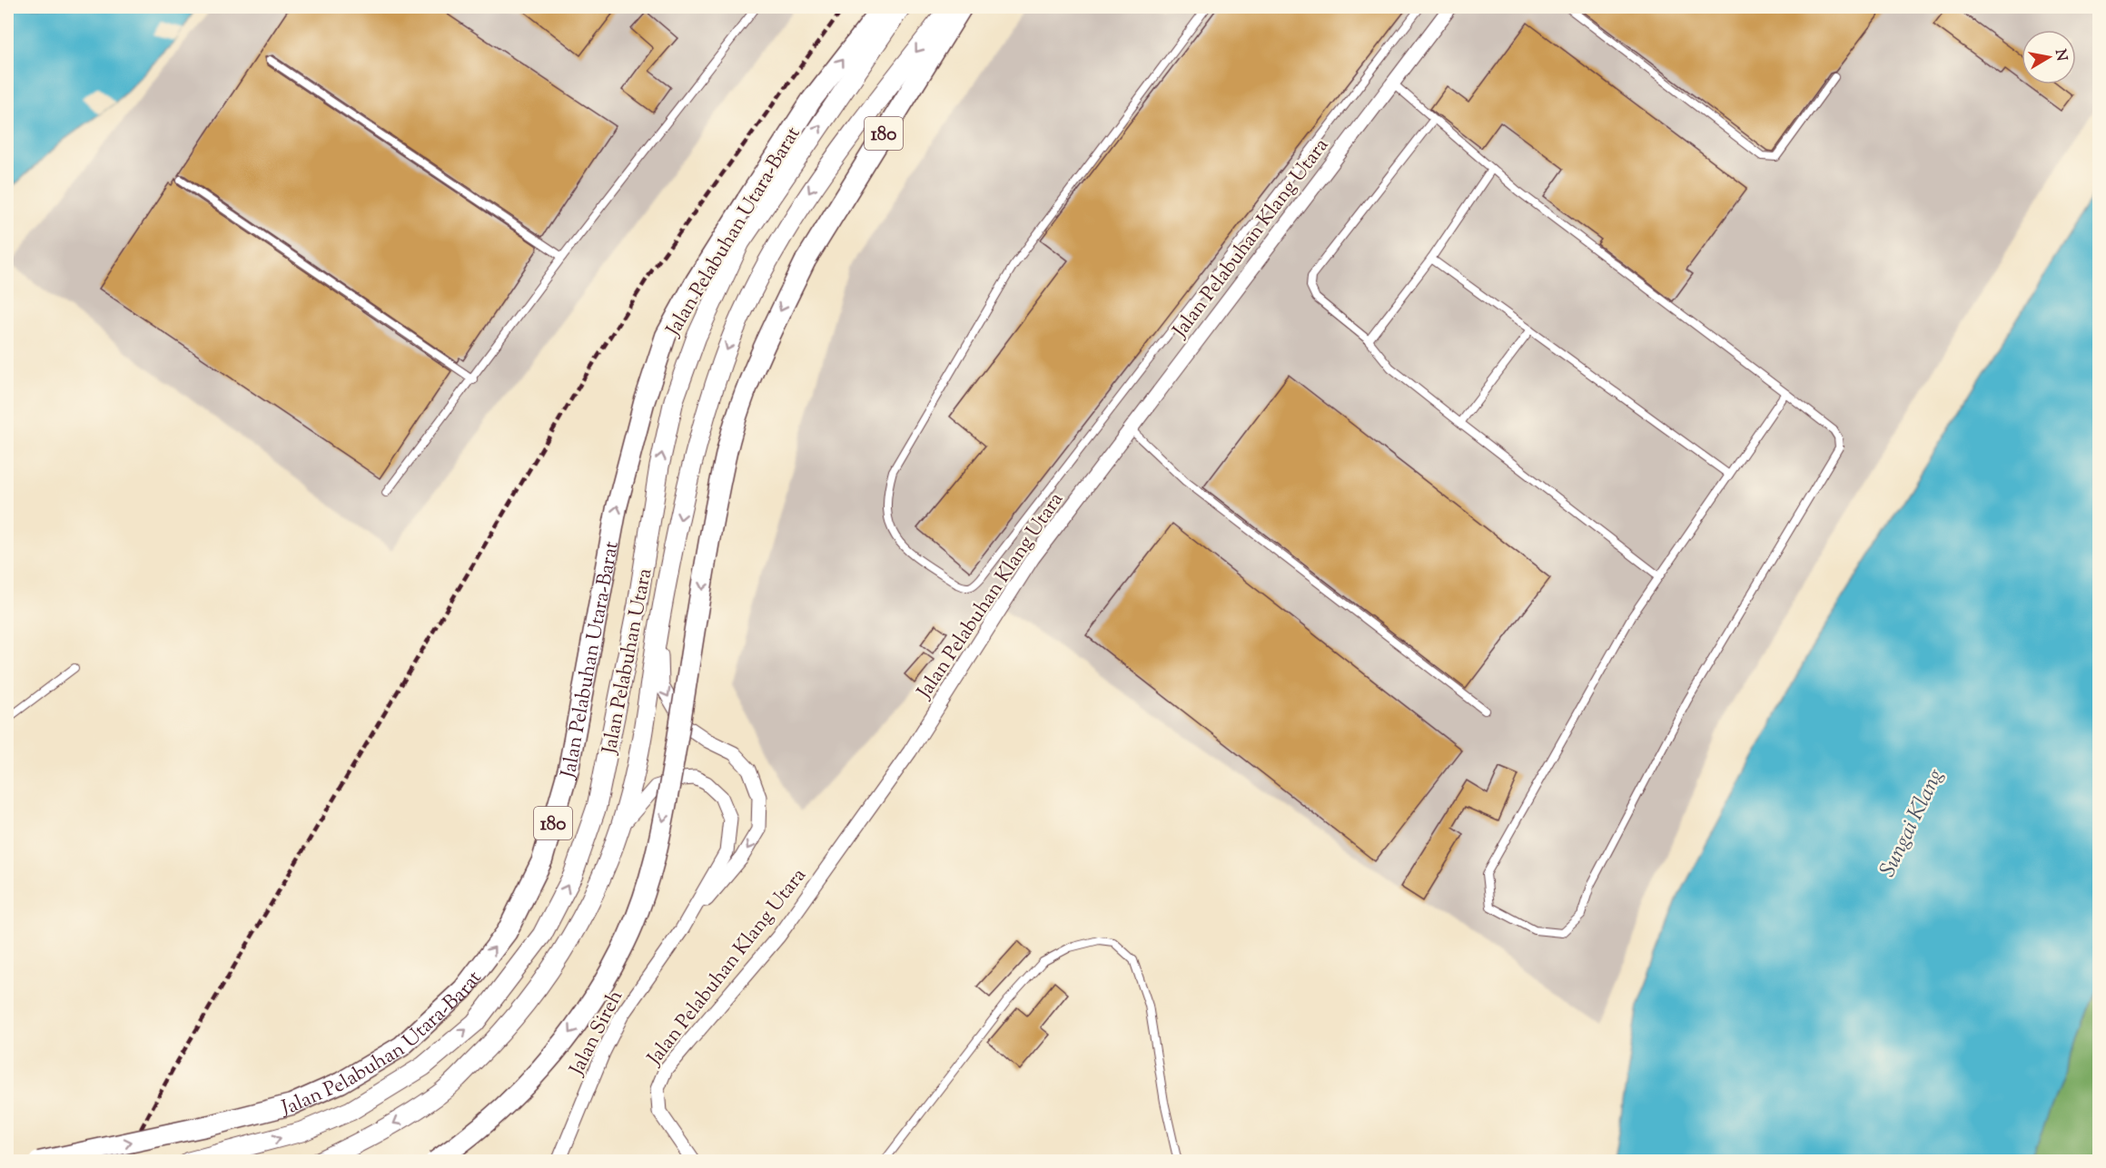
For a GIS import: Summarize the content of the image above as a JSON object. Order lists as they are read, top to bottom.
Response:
{
  "streets": {
    "main road": ["180", "Jalan Pelabuhan Utara-Barat", "Jalan Pelabuhan Utara"],
    "street": ["Jalan Pelabuhan Klang Utara", "Jalan Sireh"]
  },
  "water": ["Sungai Klang"],
  "north": "right"
}
